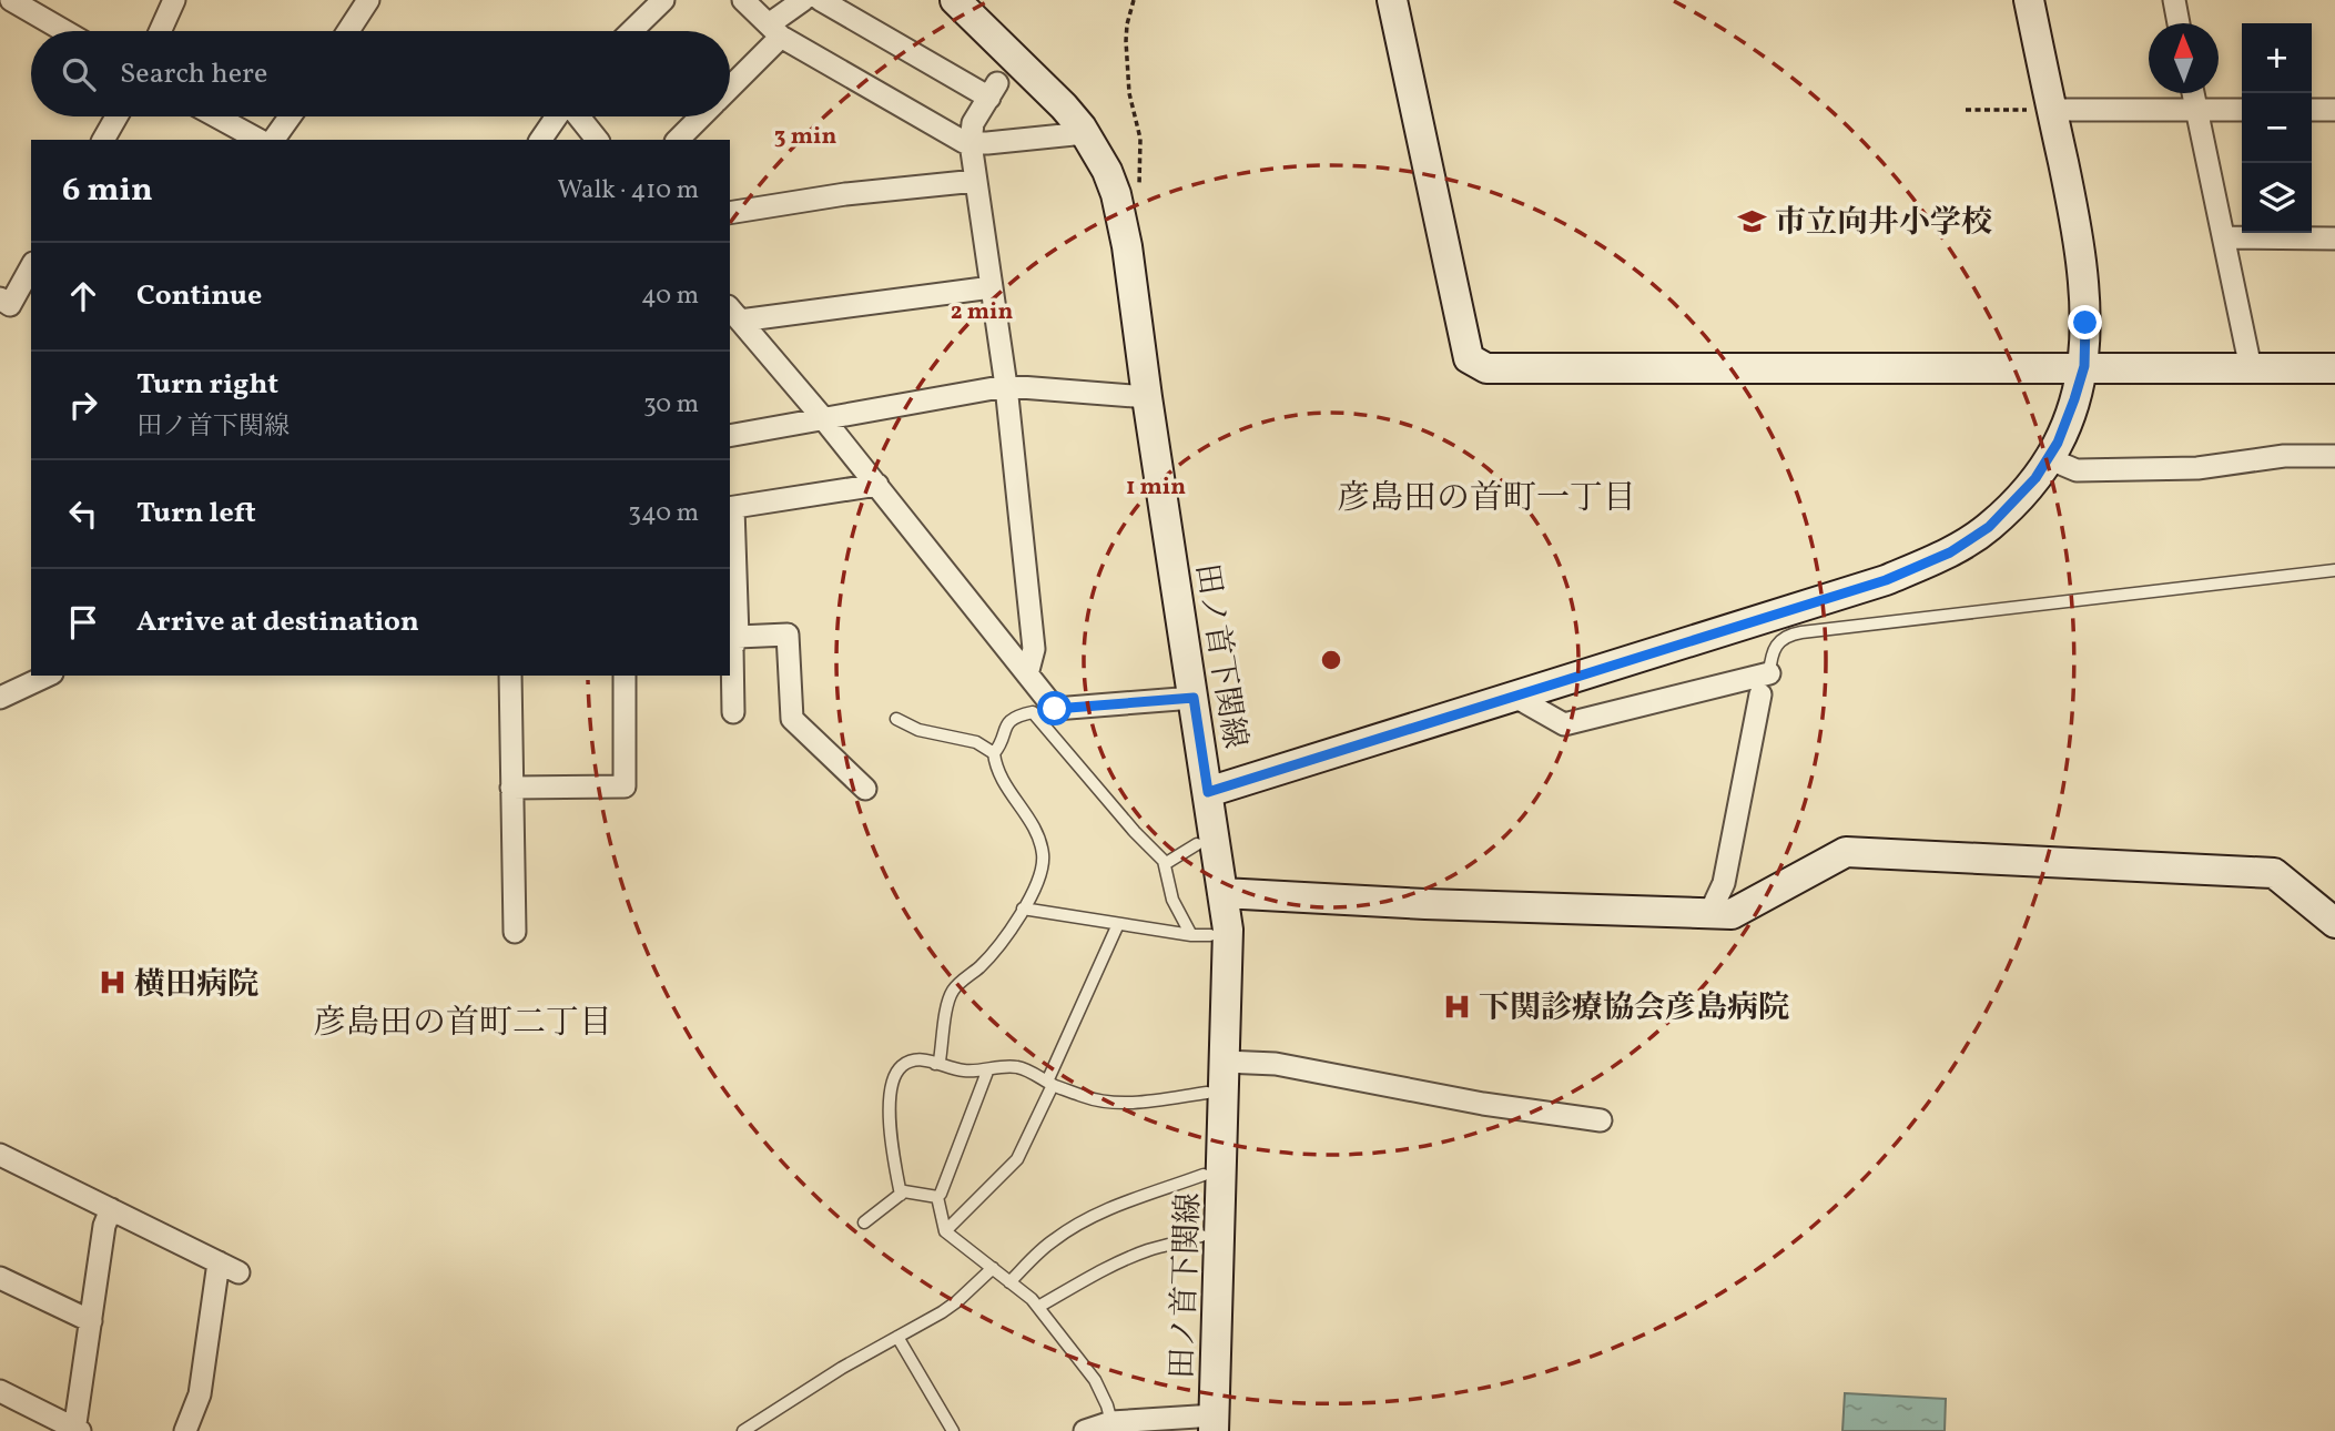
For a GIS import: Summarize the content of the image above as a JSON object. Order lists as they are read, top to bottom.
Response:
{
  "streets": {
    "street": ["田ノ首下関線"]
  },
  "districts": ["彦島田の首町一丁目", "彦島田の首町二丁目"],
  "places": {
    "school or university": ["市立向井小学校"],
    "hospital": ["横田病院", "下関診療協会彦島病院"]
  },
  "north": "top",
  "page": {
    "map_buttons": ["+", "−"],
    "search": "Search here",
    "heading": ["6 min", "Walk · 410 m"],
    "list": [
      ["Continue", "40 m"],
      ["Turn right", "田ノ首下関線", "30 m"],
      ["Turn left", "340 m"],
      "Arrive at destination"
    ]
  },
  "rings": ["3 min", "2 min", "1 min"]
}
